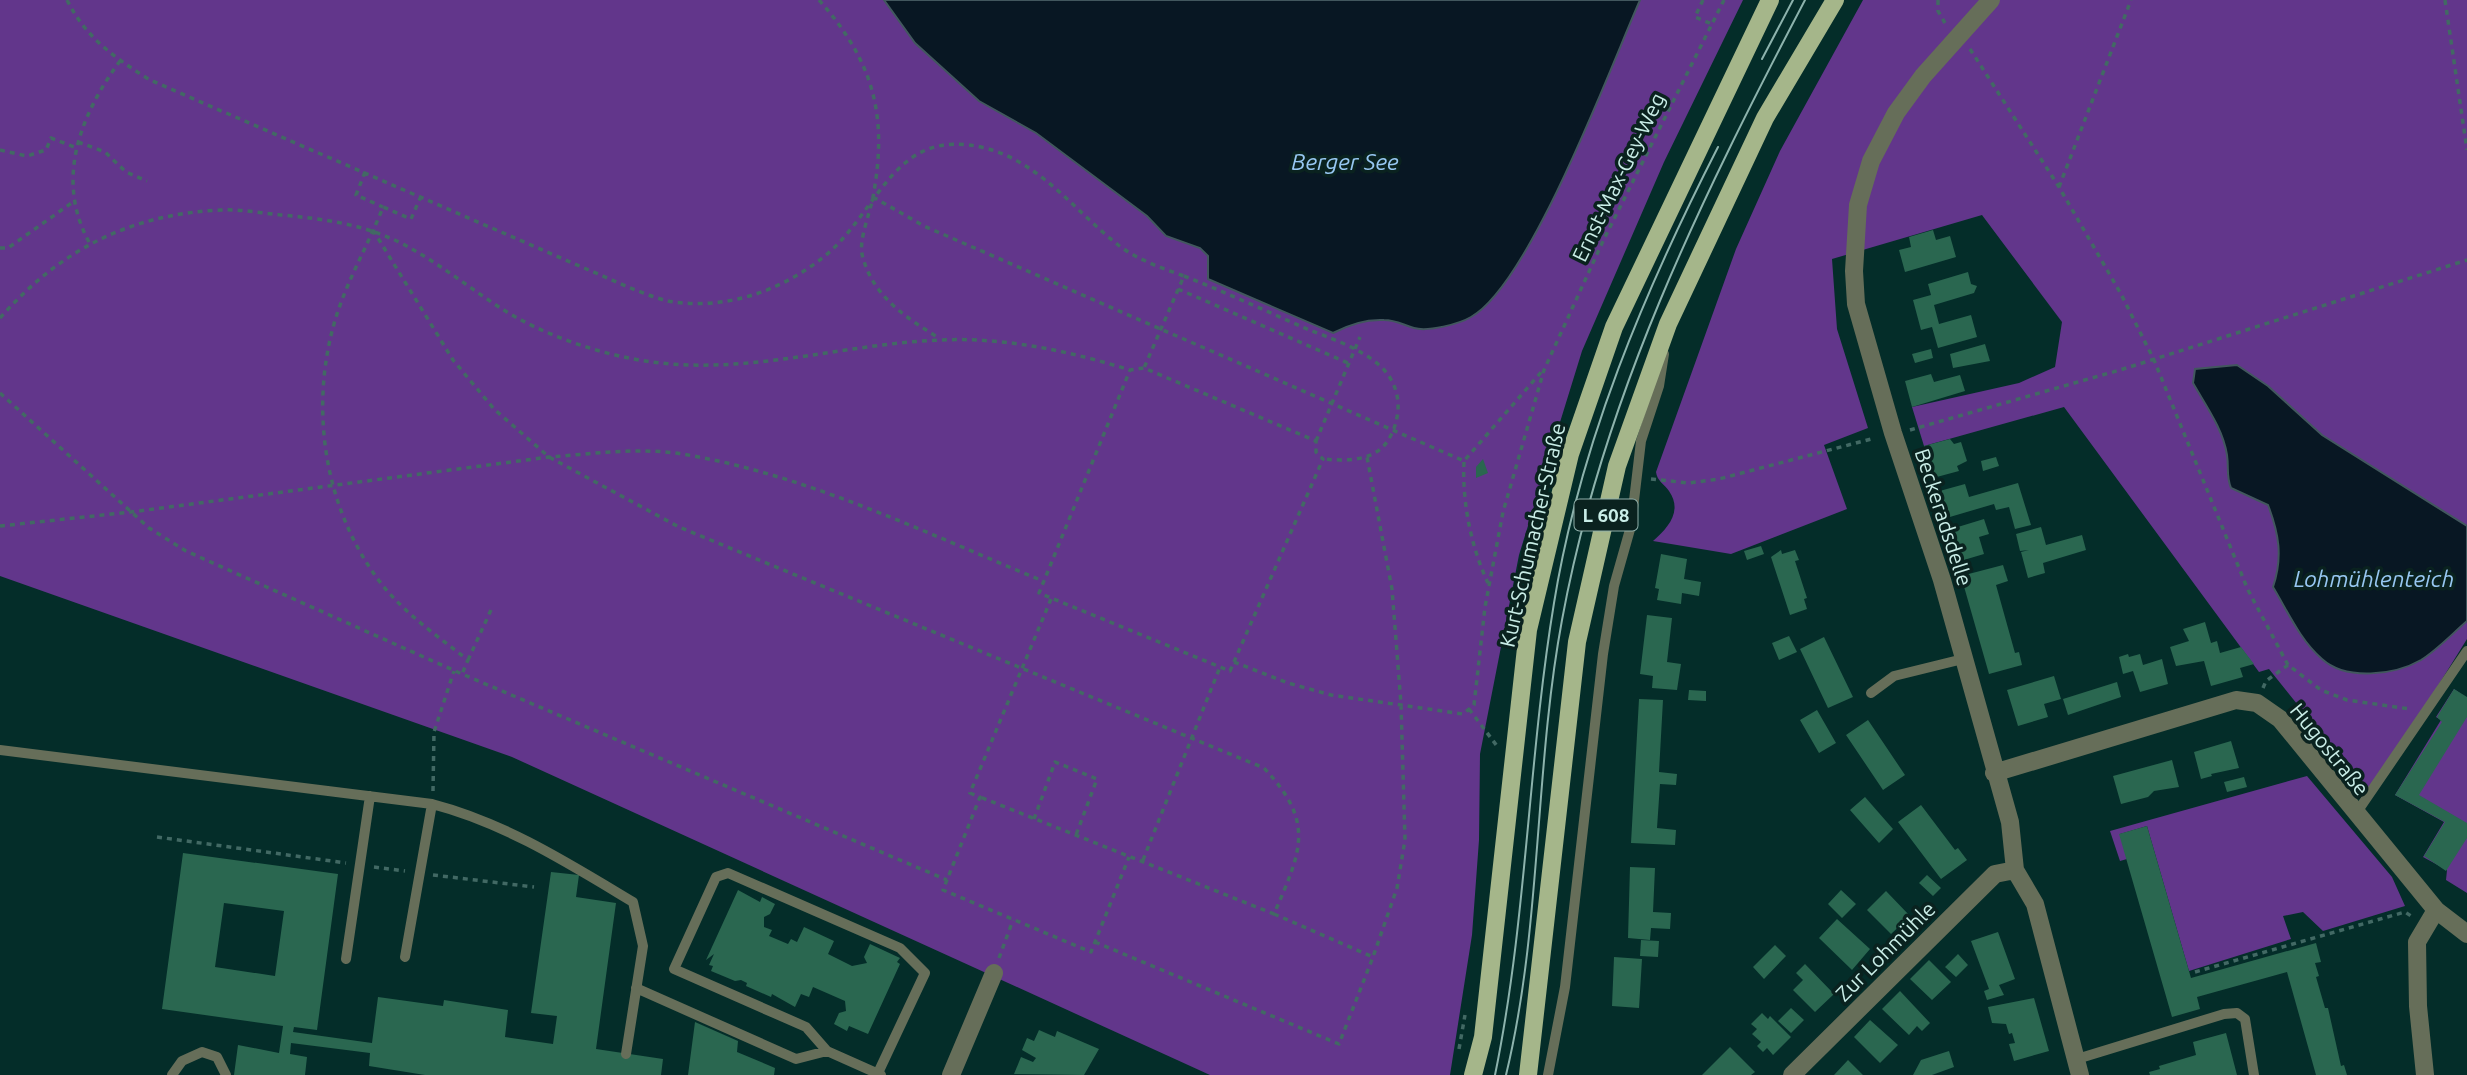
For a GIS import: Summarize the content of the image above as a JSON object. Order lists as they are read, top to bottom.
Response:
{
  "streets": {
    "main road": ["L 608", "Kurt-Schumacher-Straße"],
    "street": ["Beckeradsdelle", "Hugostraße", "Zur Lohmühle"],
    "path": ["Ernst-Max-Gey-Weg"]
  },
  "crossings": [
    ["Beckeradsdelle", "Hugostraße"],
    ["Beckeradsdelle", "Zur Lohmühle"]
  ],
  "water": ["Berger See", "Lohmühlenteich"]
}
